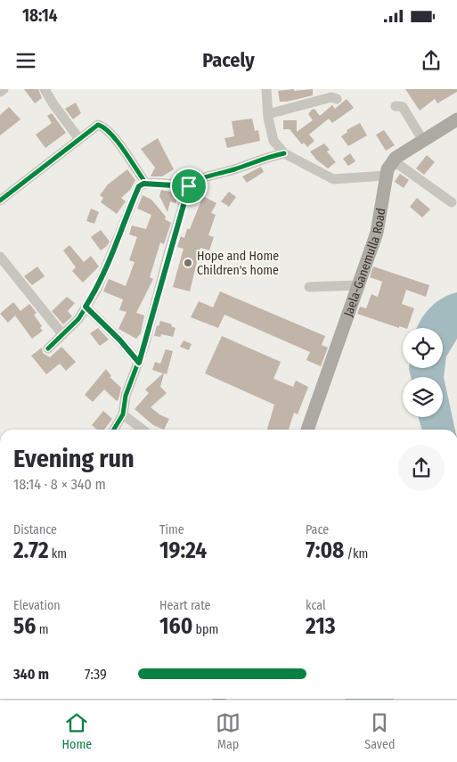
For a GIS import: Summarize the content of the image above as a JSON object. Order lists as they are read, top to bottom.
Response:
{
  "streets": {
    "main road": ["Jaela-Ganemulla Road"]
  },
  "places": ["Hope and Home Children's home"],
  "page": {
    "status": "18:14",
    "header": "Pacely",
    "heading": ["Evening run", "18:14 · 8 × 340 m"],
    "stats": [
      ["Distance", "2.72 km"],
      ["Time", "19:24"],
      ["Pace", "7:08 /km"],
      ["Elevation", "56 m"],
      ["Heart rate", "160 bpm"],
      ["kcal", "213"]
    ],
    "list": [
      {
        "name": "340 m",
        "note": "7:39"
      }
    ],
    "tabs": ["Home", "Map", "Saved"]
  }
}
